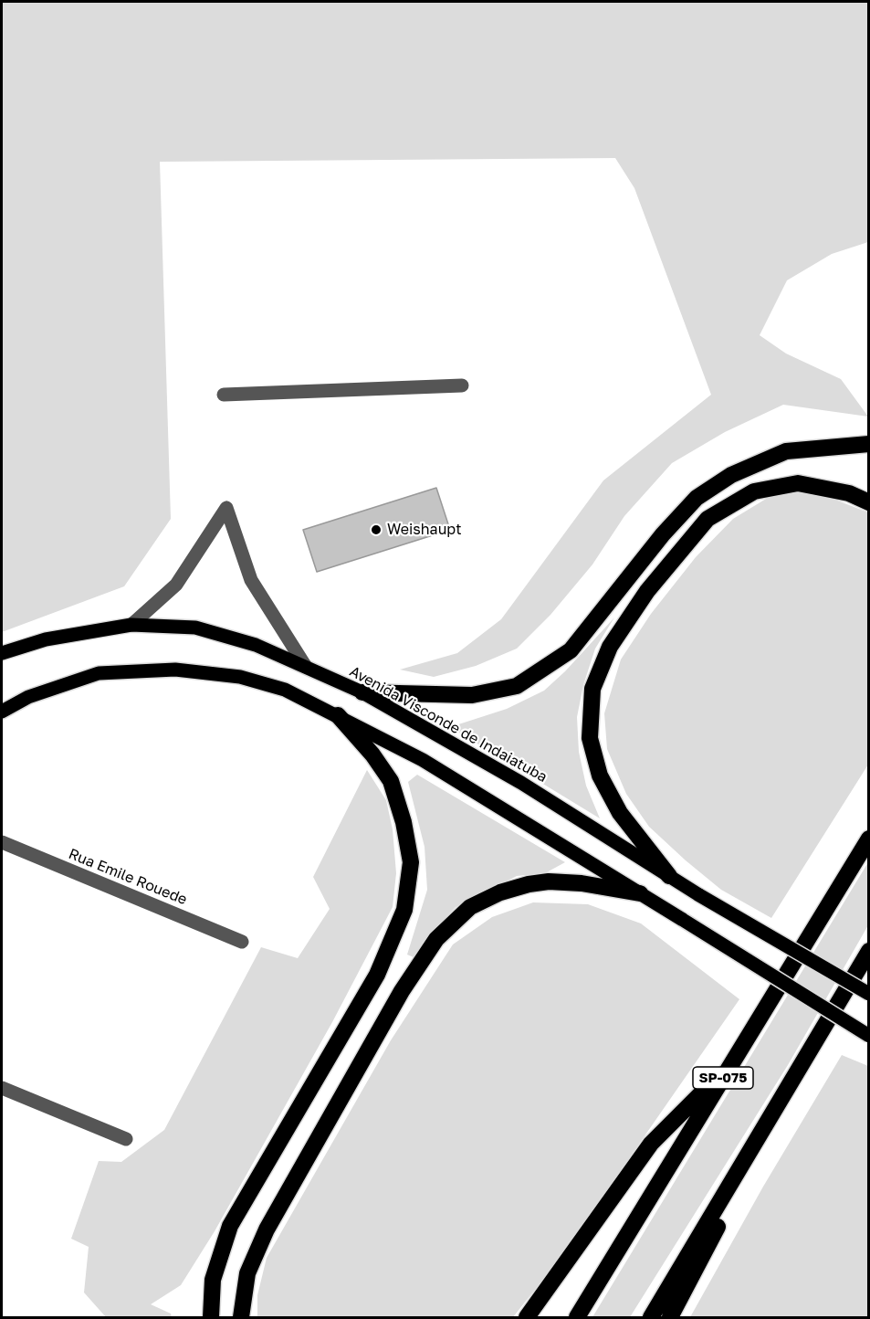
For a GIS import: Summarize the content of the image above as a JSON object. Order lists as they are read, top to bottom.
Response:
{
  "streets": {
    "highway": ["SP-075"],
    "main road": ["Avenida Visconde de Indaiatuba"],
    "street": ["Rua Emile Rouede"]
  },
  "places": ["Weishaupt"]
}
